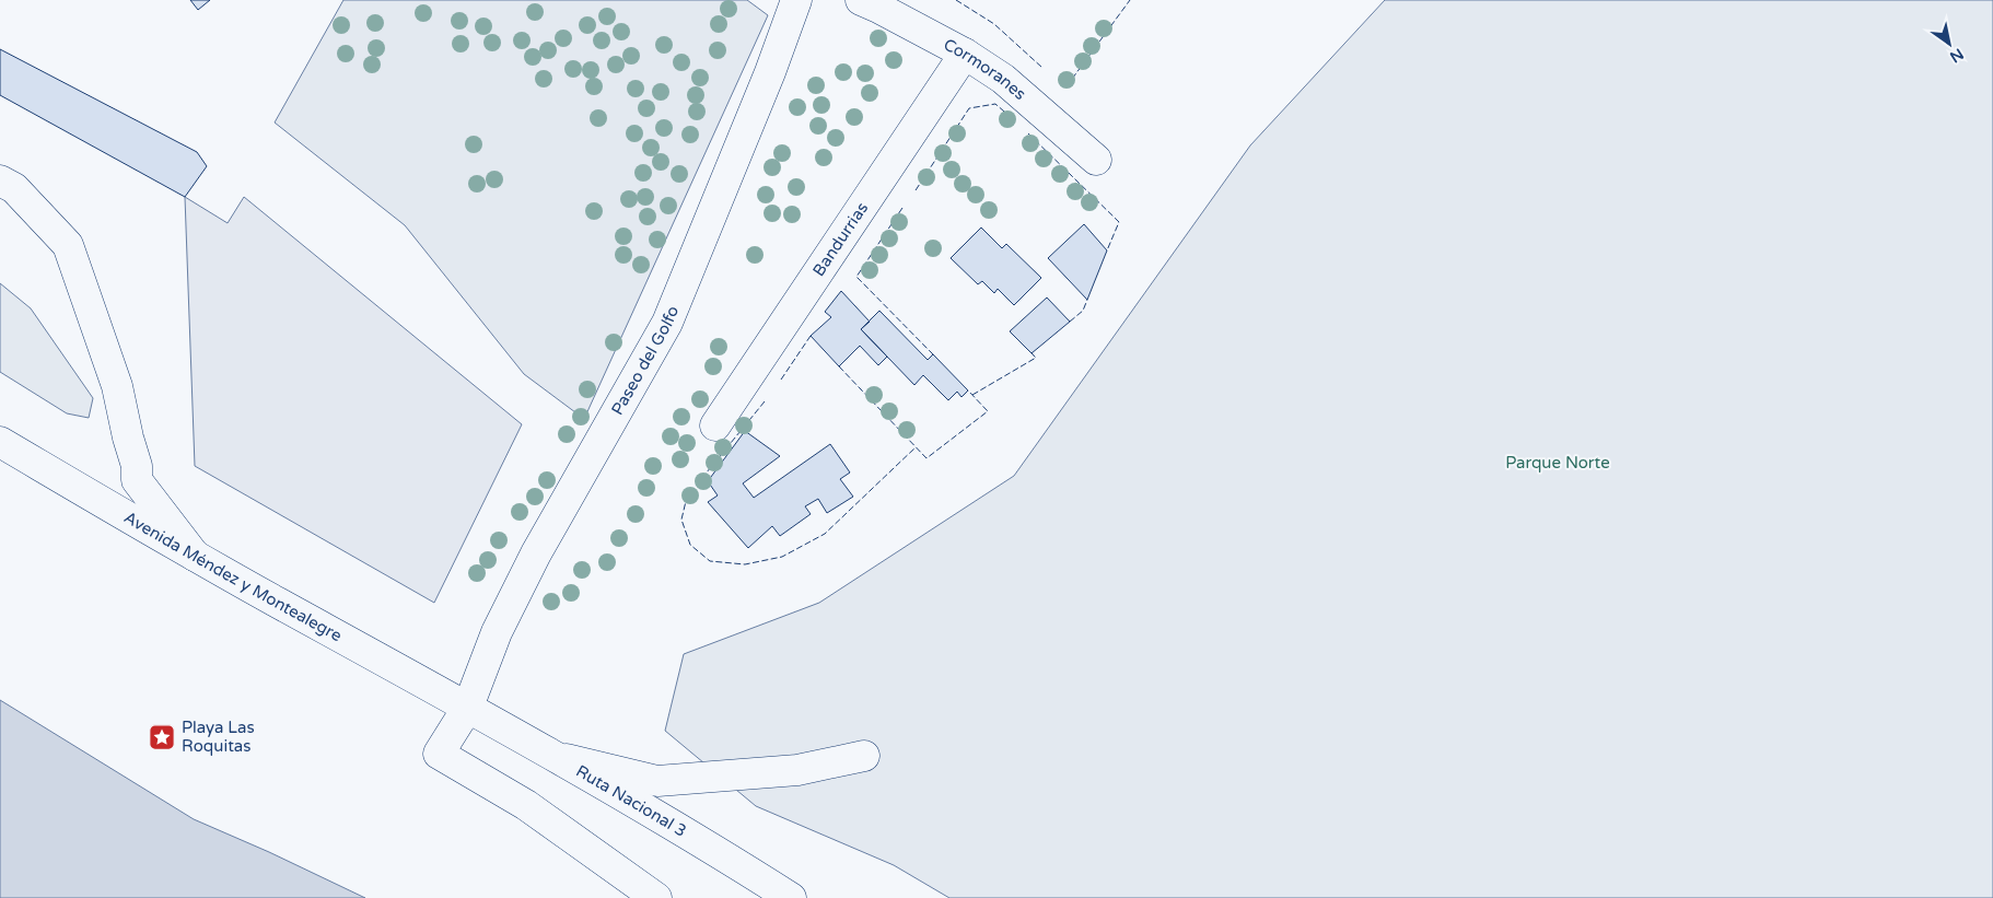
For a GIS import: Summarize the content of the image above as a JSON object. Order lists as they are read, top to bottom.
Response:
{
  "streets": {
    "main road": [
      "Cormoranes",
      "Bandurrias",
      "Paseo del Golfo",
      "Avenida Méndez y Montealegre",
      "Ruta Nacional 3"
    ]
  },
  "crossings": [
    ["Cormoranes", "Bandurrias"],
    ["Paseo del Golfo", "Avenida Méndez y Montealegre"],
    ["Paseo del Golfo", "Ruta Nacional 3"],
    ["Avenida Méndez y Montealegre", "Ruta Nacional 3"]
  ],
  "parks": ["Parque Norte"],
  "places": {
    "place": ["Playa Las Roquitas"]
  },
  "north": "bottom right"
}
